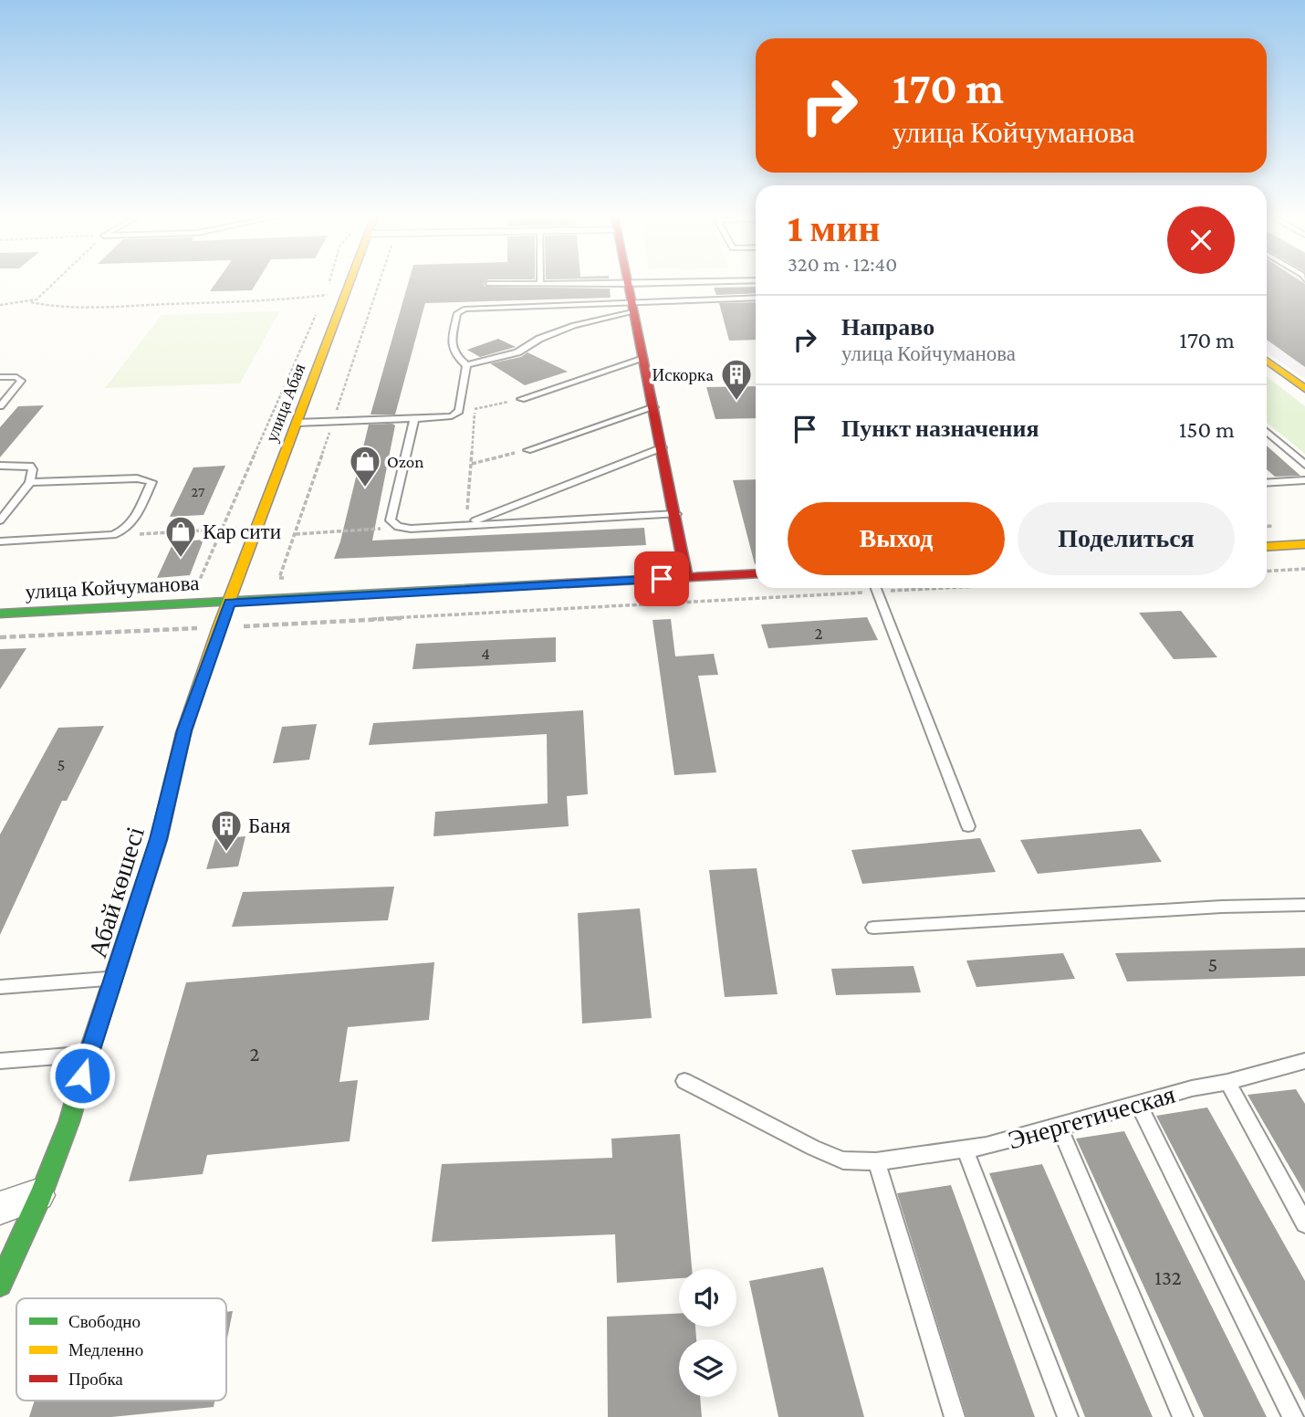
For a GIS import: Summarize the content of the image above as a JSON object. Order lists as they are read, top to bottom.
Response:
{
  "streets": {
    "street": ["улица Абая", "улица Койчуманова", "Абай көшесі"],
    "lane": ["Энергетическая"]
  },
  "crossings": [
    ["улица Абая", "улица Койчуманова"],
    ["улица Абая", "Абай көшесі"],
    ["улица Койчуманова", "Абай көшесі"]
  ],
  "places": {
    "building": ["Искоркa", "Баня"],
    "shop": ["Ozon", "Кар сити"]
  },
  "house_numbers": [
    "27",
    "2",
    "4",
    "5",
    "5",
    "2",
    "132"
  ],
  "legend": ["Свободно", "Медленно", "Пробка"],
  "page": {
    "turn": ["170 m", "улица Койчуманова"],
    "heading": ["1 мин", "320 m · 12:40"],
    "list": [
      {
        "name": "Направо",
        "note": "улица Койчуманова",
        "value": "170 m"
      },
      {
        "name": "Пункт назначения",
        "value": "150 m"
      }
    ],
    "buttons": ["Выход", "Поделиться"]
  }
}
